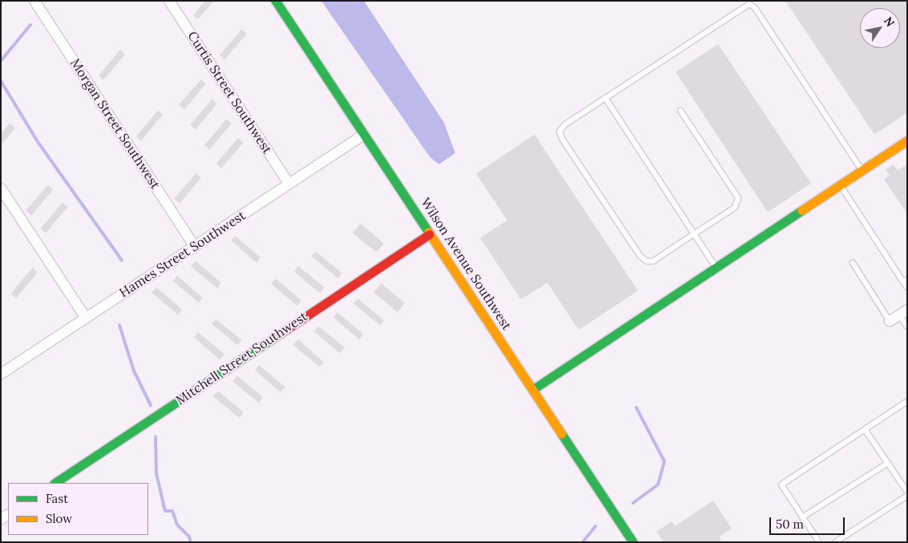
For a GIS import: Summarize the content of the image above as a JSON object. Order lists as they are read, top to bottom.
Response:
{
  "streets": {
    "street": [
      "Curtis Street Southwest",
      "Morgan Street Southwest",
      "Hames Street Southwest",
      "Wilson Avenue Southwest",
      "Mitchell Street Southwest"
    ]
  },
  "crossings": [
    ["Curtis Street Southwest", "Hames Street Southwest"],
    ["Morgan Street Southwest", "Hames Street Southwest"],
    ["Hames Street Southwest", "Wilson Avenue Southwest"],
    ["Wilson Avenue Southwest", "Mitchell Street Southwest"]
  ],
  "legend": ["Fast", "Slow"],
  "scale_bar": "50 m",
  "north": "top right"
}
